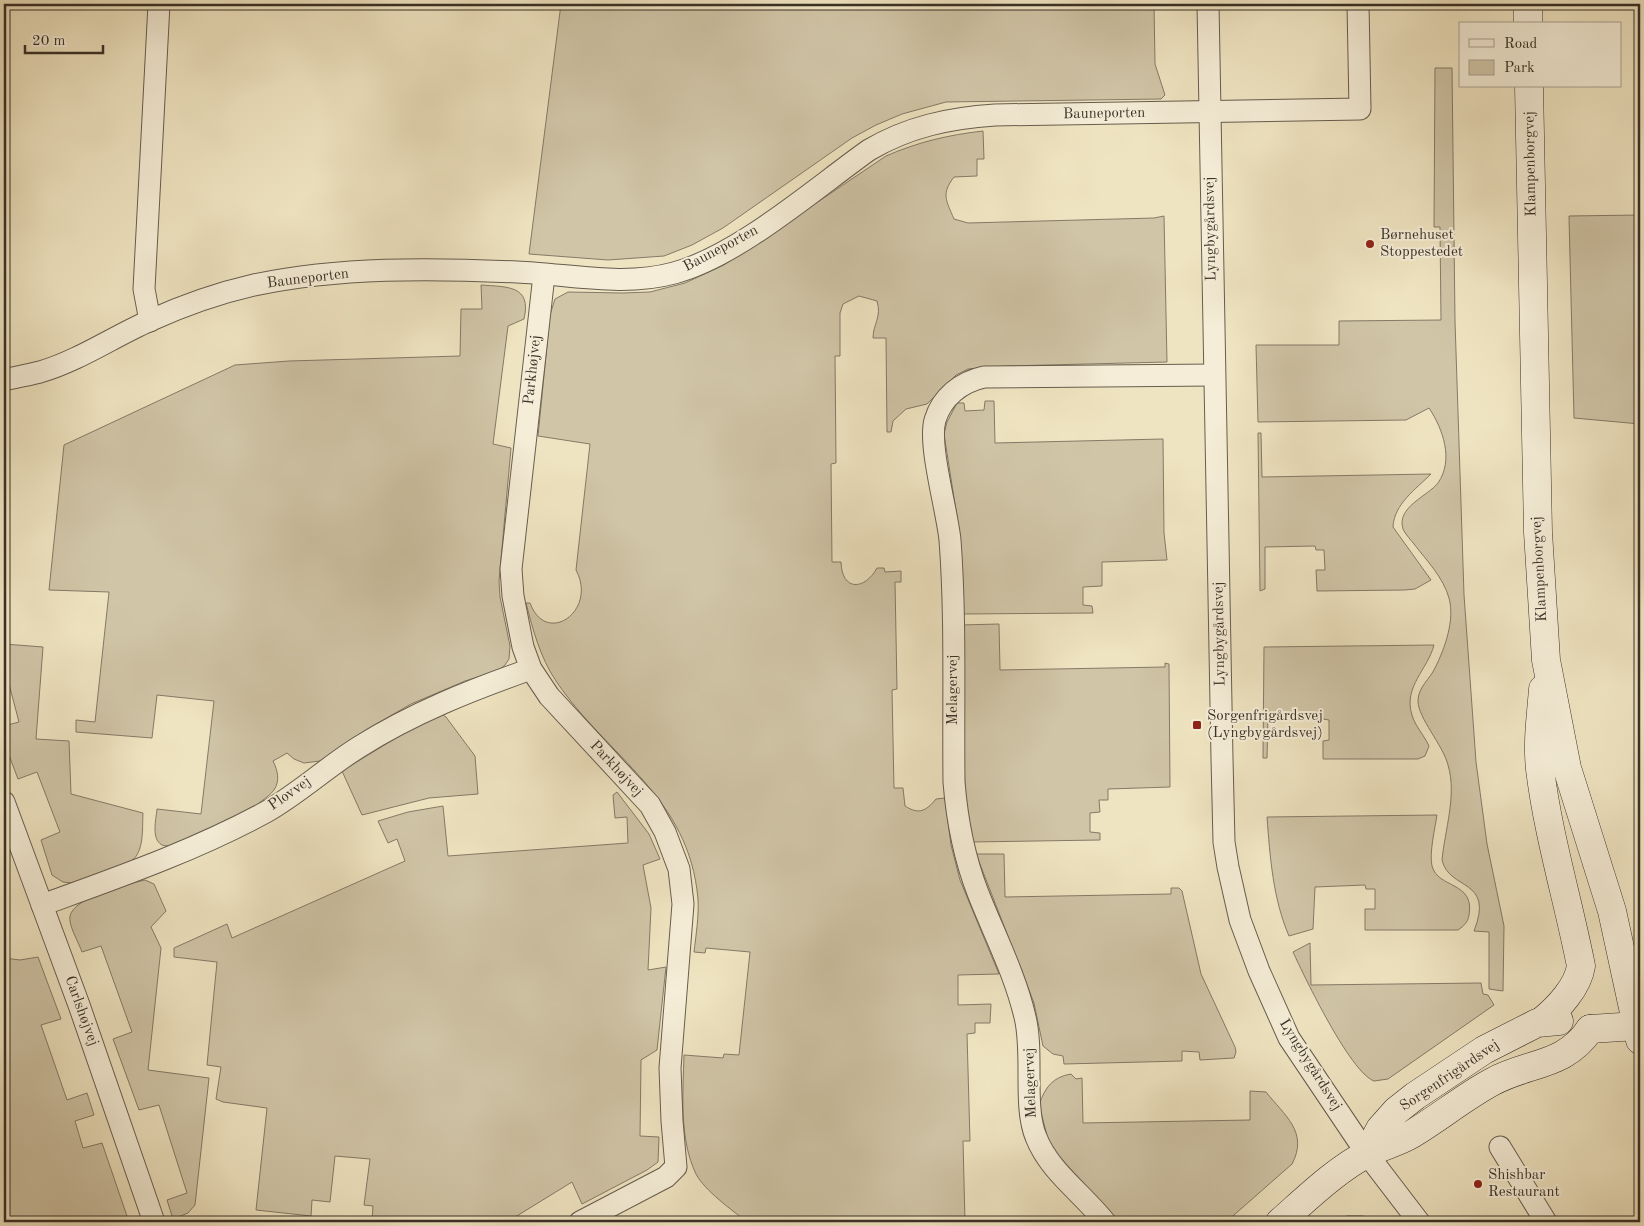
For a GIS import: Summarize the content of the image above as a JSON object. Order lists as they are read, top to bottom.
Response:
{
  "streets": {
    "street": [
      "Bauneporten",
      "Klampenborgvej",
      "Lyngbygårdsvej",
      "Parkhøjvej",
      "Melagervej",
      "Plovvej",
      "Carlshøjvej",
      "Sorgenfrigårdsvej"
    ]
  },
  "crossings": [
    ["Bauneporten", "Lyngbygårdsvej"],
    ["Bauneporten", "Parkhøjvej"],
    ["Lyngbygårdsvej", "Melagervej"],
    ["Lyngbygårdsvej", "Sorgenfrigårdsvej"],
    ["Parkhøjvej", "Plovvej"],
    ["Plovvej", "Carlshøjvej"]
  ],
  "places": {
    "other": ["Børnehuset Stoppestedet", "Shishbar Restaurant"],
    "transit": ["Sorgenfrigårdsvej (Lyngbygårdsvej)"]
  },
  "legend": ["Road", "Park"],
  "scale_bar": "20 m"
}
